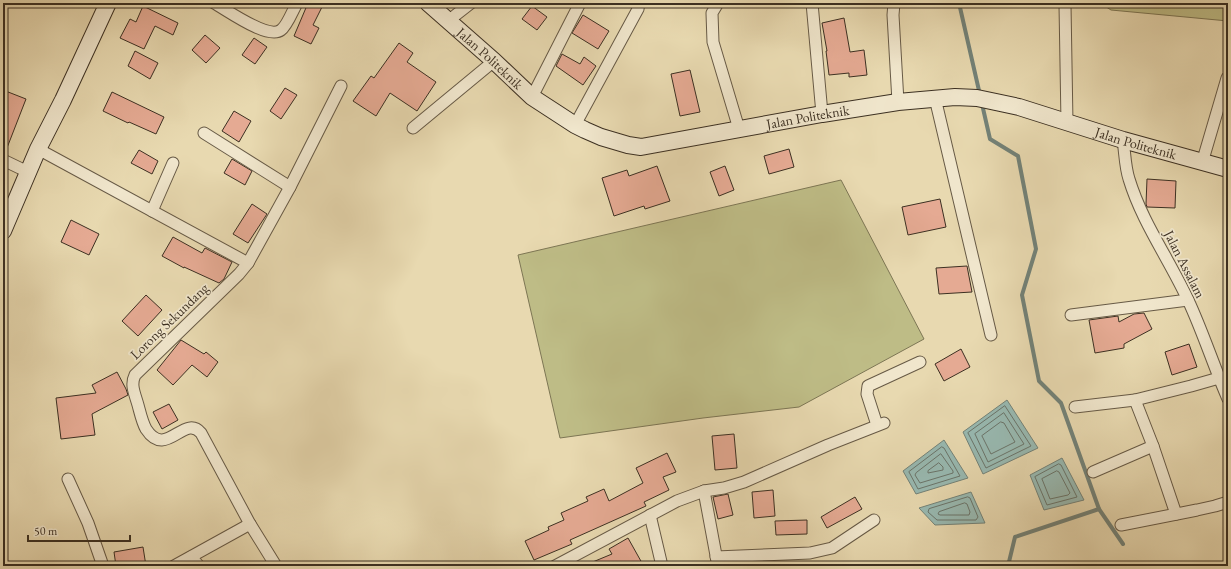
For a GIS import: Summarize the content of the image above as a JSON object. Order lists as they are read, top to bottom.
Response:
{
  "streets": {
    "street": ["Jalan Politeknik", "Jalan Assalam", "Lorong Sekundang"]
  },
  "crossings": [
    ["Jalan Politeknik", "Jalan Assalam"]
  ],
  "scale_bar": "50 m"
}
